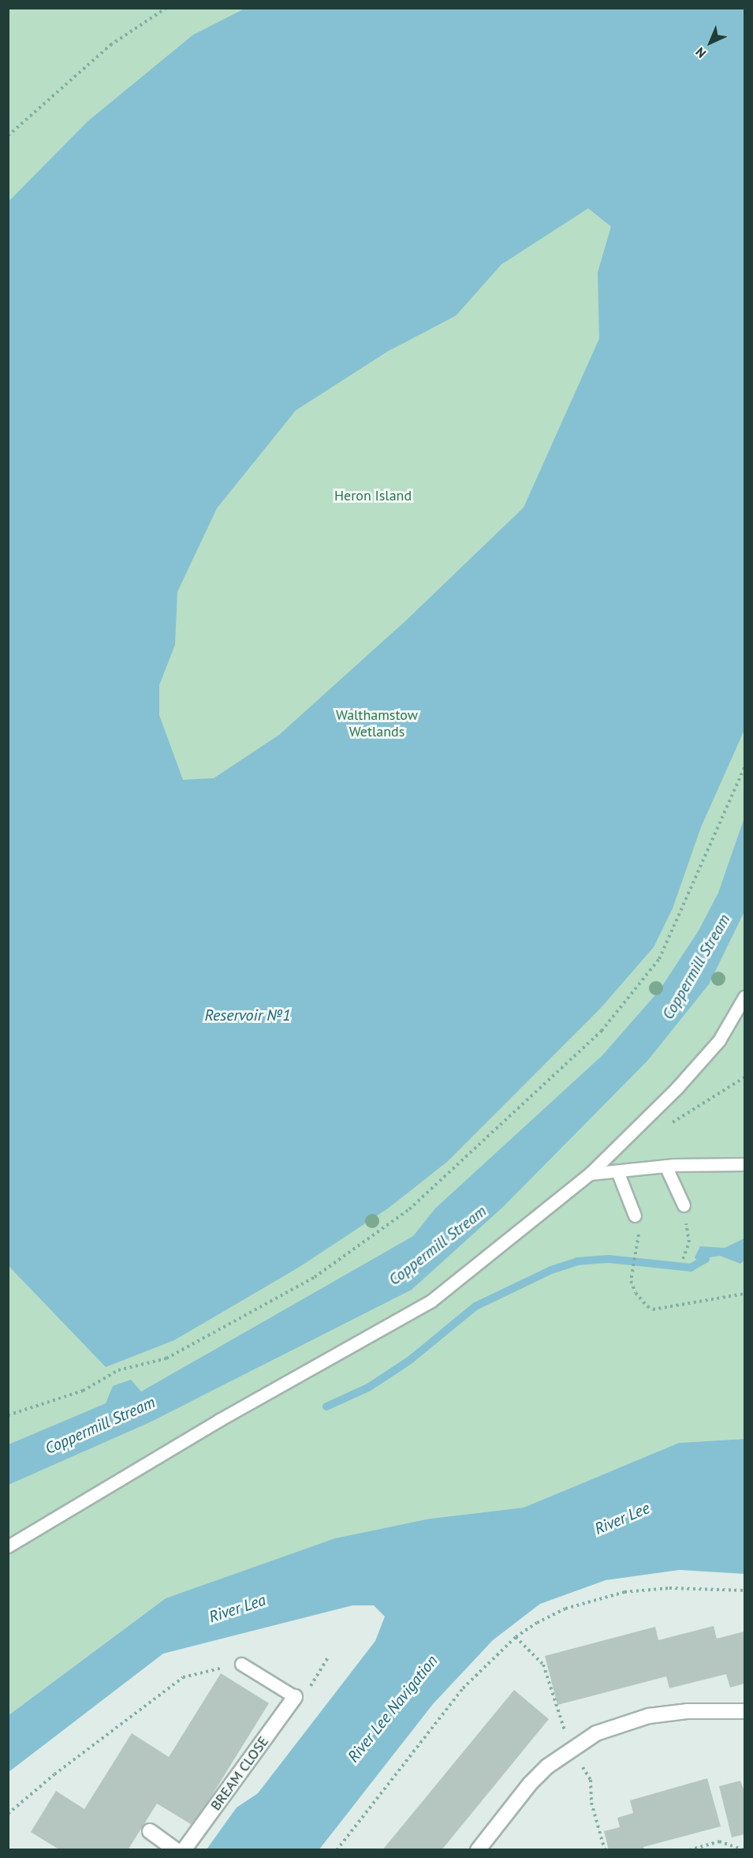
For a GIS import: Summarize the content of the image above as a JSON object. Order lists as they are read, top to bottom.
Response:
{
  "streets": {
    "street": ["BREAM CLOSE"]
  },
  "water": [
    "Coppermill Stream",
    "Reservoir №1",
    "River Lee",
    "River Lea",
    "River Lee Navigation"
  ],
  "parks": ["Heron Island", "Walthamstow Wetlands"],
  "north": "bottom left"
}
